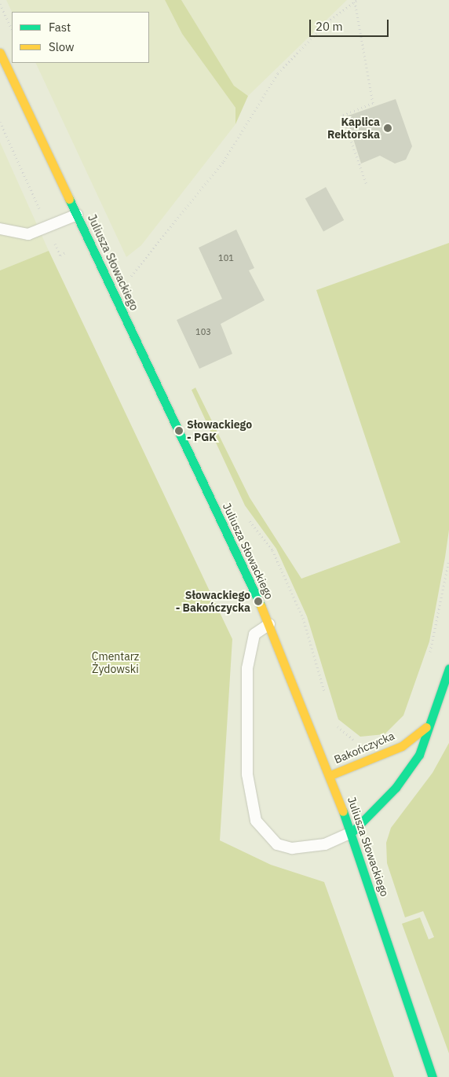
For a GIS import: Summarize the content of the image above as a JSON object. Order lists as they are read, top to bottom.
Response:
{
  "streets": {
    "street": ["Juliusza Słowackiego", "Bakończycka"]
  },
  "crossings": [
    ["Juliusza Słowackiego", "Bakończycka"]
  ],
  "parks": ["Cmentarz Żydowski"],
  "places": ["Kaplica Rektorska", "Słowackiego - PGK", "Słowackiego - Bakończycka"],
  "house_numbers": ["101", "103"],
  "legend": ["Fast", "Slow"],
  "scale_bar": "20 m"
}
